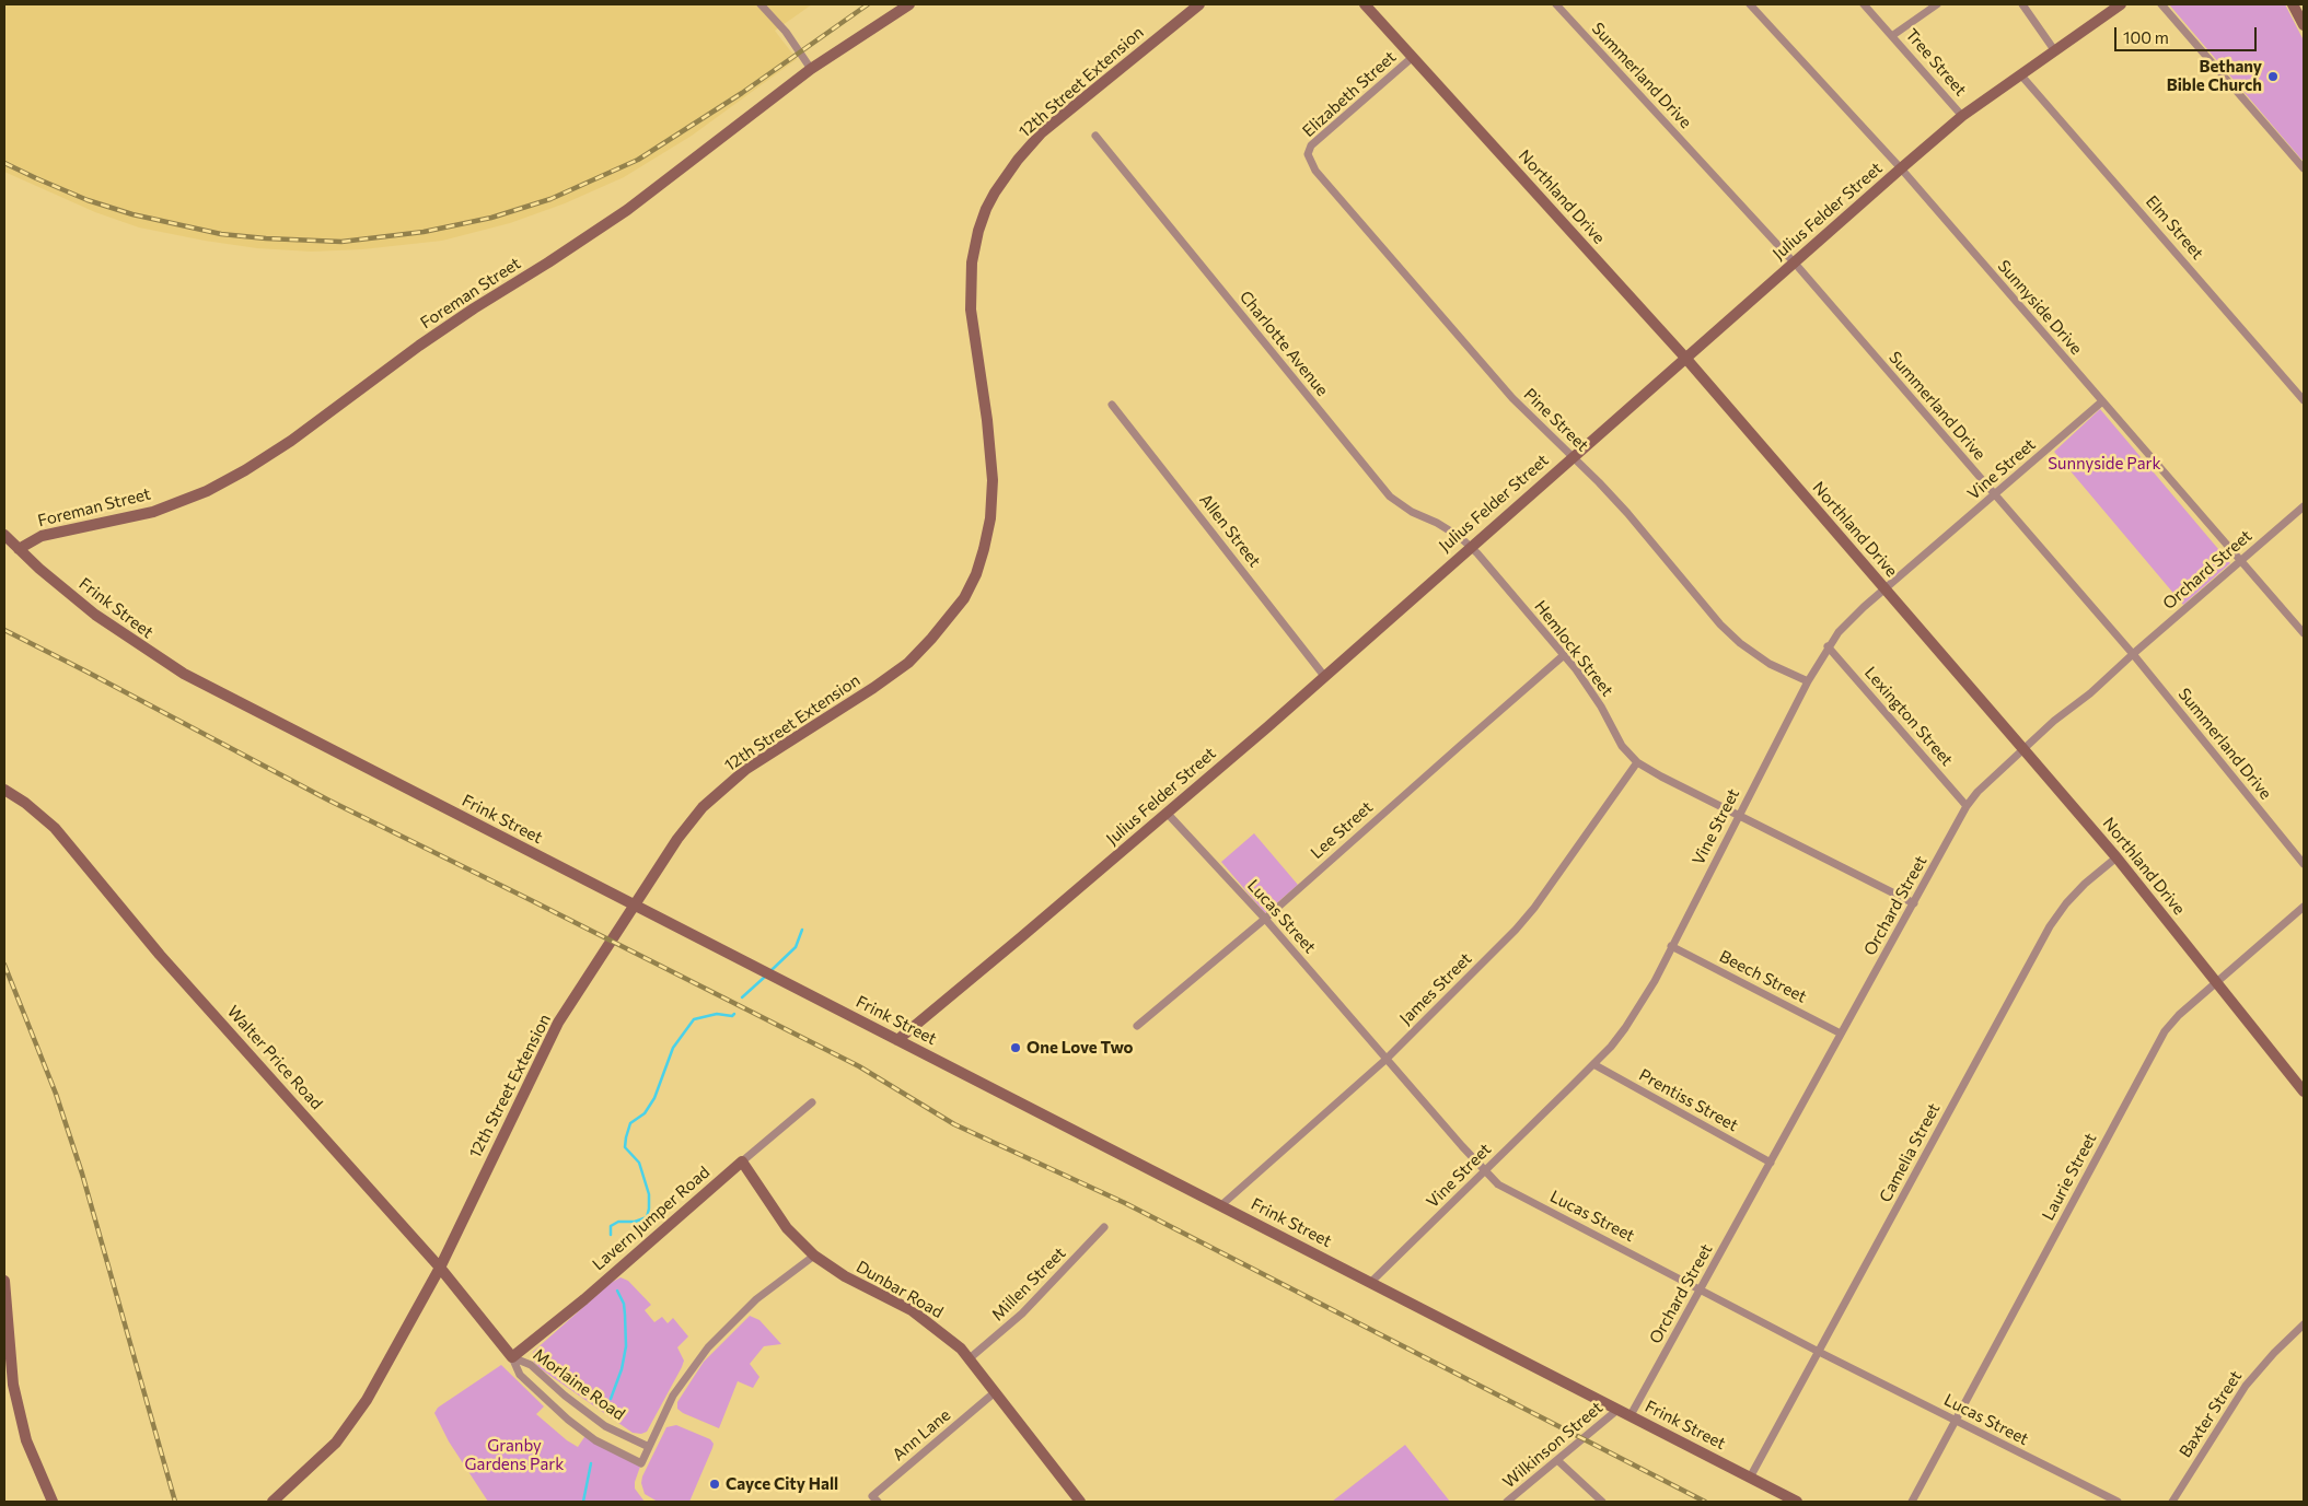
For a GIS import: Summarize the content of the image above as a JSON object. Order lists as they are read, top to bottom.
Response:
{
  "streets": {
    "street": [
      "Tree Street",
      "Summerland Drive",
      "12th Street Extension",
      "Elizabeth Street",
      "Northland Drive",
      "Julius Felder Street",
      "Elm Street",
      "Foreman Street",
      "Sunnyside Drive",
      "Charlotte Avenue",
      "Pine Street",
      "Vine Street",
      "Allen Street",
      "Orchard Street",
      "Frink Street",
      "Hemlock Street",
      "Lexington Street",
      "Lee Street",
      "Lucas Street",
      "Beech Street",
      "James Street",
      "Walter Price Road",
      "Prentiss Street",
      "Camelia Street",
      "Laurie Street",
      "Lavern Jumper Road",
      "Millen Street",
      "Dunbar Road",
      "Morlaine Road",
      "Baxter Street",
      "Ann Lane",
      "Wilkinson Street"
    ]
  },
  "crossings": [
    ["Tree Street", "Julius Felder Street"],
    ["Summerland Drive", "Julius Felder Street"],
    ["Summerland Drive", "Vine Street"],
    ["Summerland Drive", "Orchard Street"],
    ["12th Street Extension", "Frink Street"],
    ["12th Street Extension", "Walter Price Road"],
    ["Elizabeth Street", "Northland Drive"],
    ["Elizabeth Street", "Pine Street"],
    ["Northland Drive", "Julius Felder Street"],
    ["Northland Drive", "Vine Street"],
    ["Northland Drive", "Orchard Street"],
    ["Northland Drive", "Camelia Street"],
    ["Northland Drive", "Laurie Street"],
    ["Julius Felder Street", "Elm Street"],
    ["Julius Felder Street", "Sunnyside Drive"],
    ["Julius Felder Street", "Charlotte Avenue"],
    ["Julius Felder Street", "Pine Street"],
    ["Julius Felder Street", "Allen Street"],
    ["Julius Felder Street", "Frink Street"],
    ["Julius Felder Street", "Hemlock Street"],
    ["Julius Felder Street", "Lucas Street"],
    ["Foreman Street", "Frink Street"],
    ["Sunnyside Drive", "Vine Street"],
    ["Sunnyside Drive", "Orchard Street"],
    ["Charlotte Avenue", "Hemlock Street"],
    ["Pine Street", "Vine Street"],
    ["Vine Street", "Frink Street"],
    ["Vine Street", "Hemlock Street"],
    ["Vine Street", "Lexington Street"],
    ["Vine Street", "Lucas Street"],
    ["Vine Street", "Beech Street"],
    ["Vine Street", "Prentiss Street"],
    ["Orchard Street", "Frink Street"],
    ["Orchard Street", "Hemlock Street"],
    ["Orchard Street", "Lexington Street"],
    ["Orchard Street", "Lucas Street"],
    ["Orchard Street", "Beech Street"],
    ["Orchard Street", "Prentiss Street"],
    ["Frink Street", "James Street"],
    ["Frink Street", "Camelia Street"],
    ["Frink Street", "Wilkinson Street"],
    ["Hemlock Street", "Lee Street"],
    ["Hemlock Street", "James Street"],
    ["Lee Street", "Lucas Street"],
    ["Lucas Street", "James Street"],
    ["Lucas Street", "Camelia Street"],
    ["Lucas Street", "Laurie Street"],
    ["Walter Price Road", "Lavern Jumper Road"],
    ["Walter Price Road", "Morlaine Road"],
    ["Lavern Jumper Road", "Dunbar Road"],
    ["Lavern Jumper Road", "Morlaine Road"],
    ["Millen Street", "Dunbar Road"],
    ["Dunbar Road", "Morlaine Road"],
    ["Dunbar Road", "Ann Lane"]
  ],
  "parks": ["Sunnyside Park", "Granby Gardens Park"],
  "places": ["Bethany Bible Church", "One Love Two", "Cayce City Hall"],
  "scale_bar": "100 m"
}
